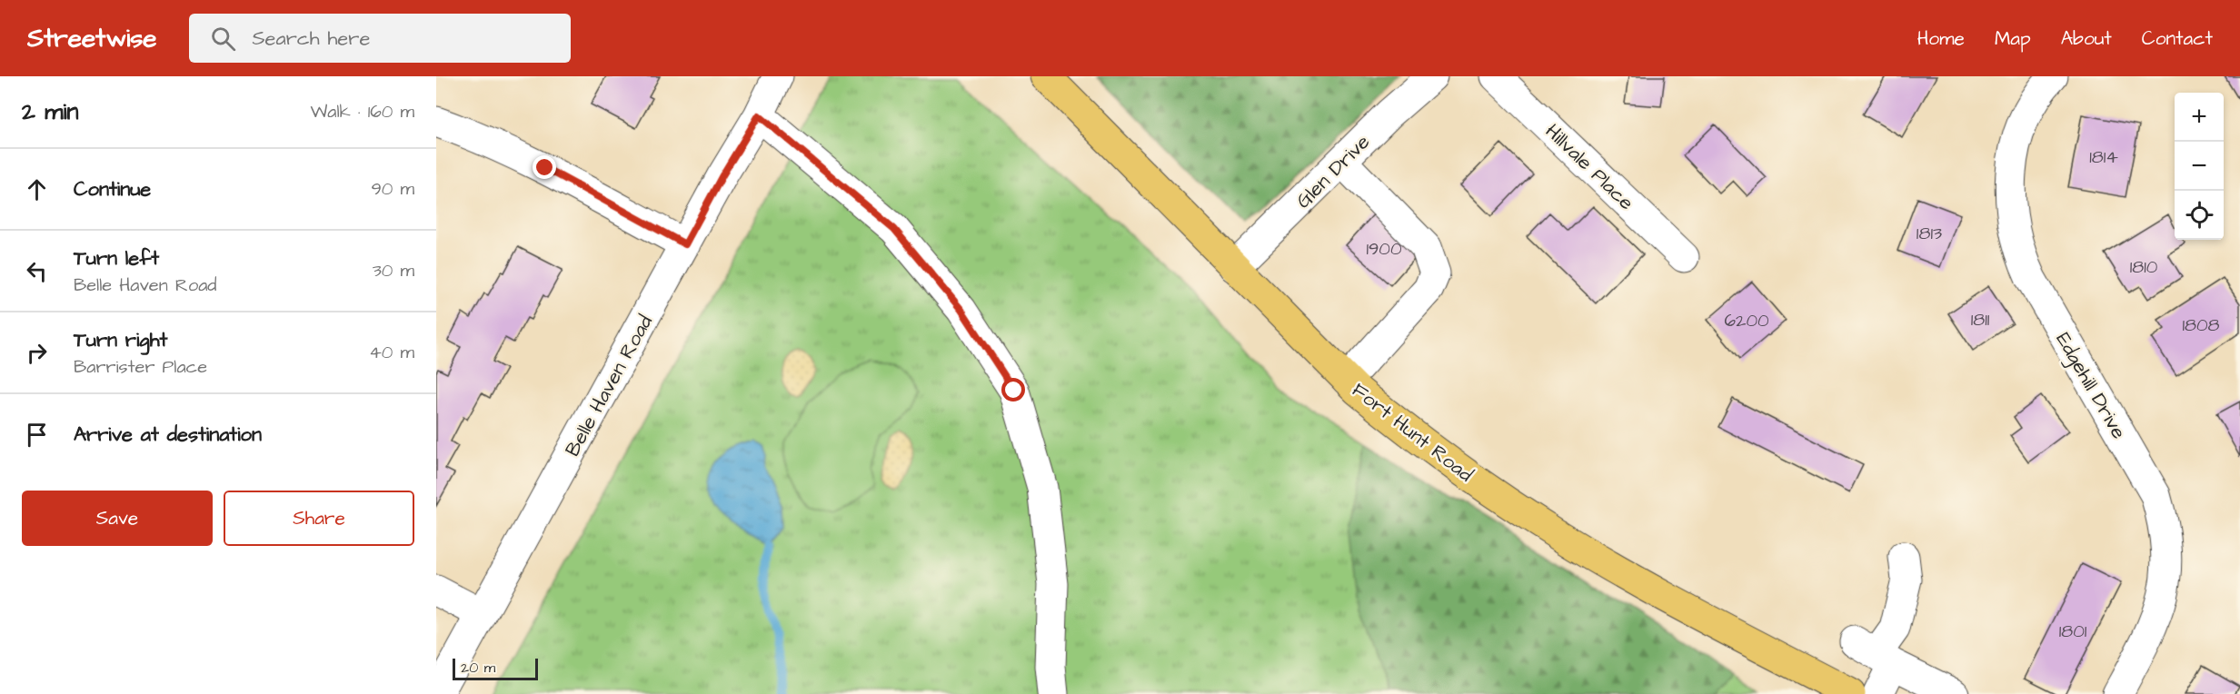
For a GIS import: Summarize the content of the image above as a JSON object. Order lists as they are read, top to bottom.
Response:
{
  "streets": {
    "main road": ["Fort Hunt Road"],
    "street": [
      "Hillvale Place",
      "Glen Drive",
      "Belle Haven Road",
      "Edgehill Drive"
    ]
  },
  "crossings": [
    ["Glen Drive", "Fort Hunt Road"]
  ],
  "house_numbers": [
    "1814",
    "1813",
    "1900",
    "1810",
    "1811",
    "6200",
    "1808",
    "1801"
  ],
  "scale_bar": "20 m",
  "page": {
    "header": "Streetwise",
    "search": "Search here",
    "nav": [
      "Home",
      "Map",
      "About",
      "Contact"
    ],
    "heading": ["2 min", "Walk · 160 m"],
    "map_buttons": ["+", "−"],
    "list": [
      ["Continue", "90 m"],
      ["Turn left", "Belle Haven Road", "30 m"],
      ["Turn right", "Barrister Place", "40 m"],
      "Arrive at destination"
    ],
    "buttons": ["Save", "Share"],
    "scale": "20 m"
  }
}
